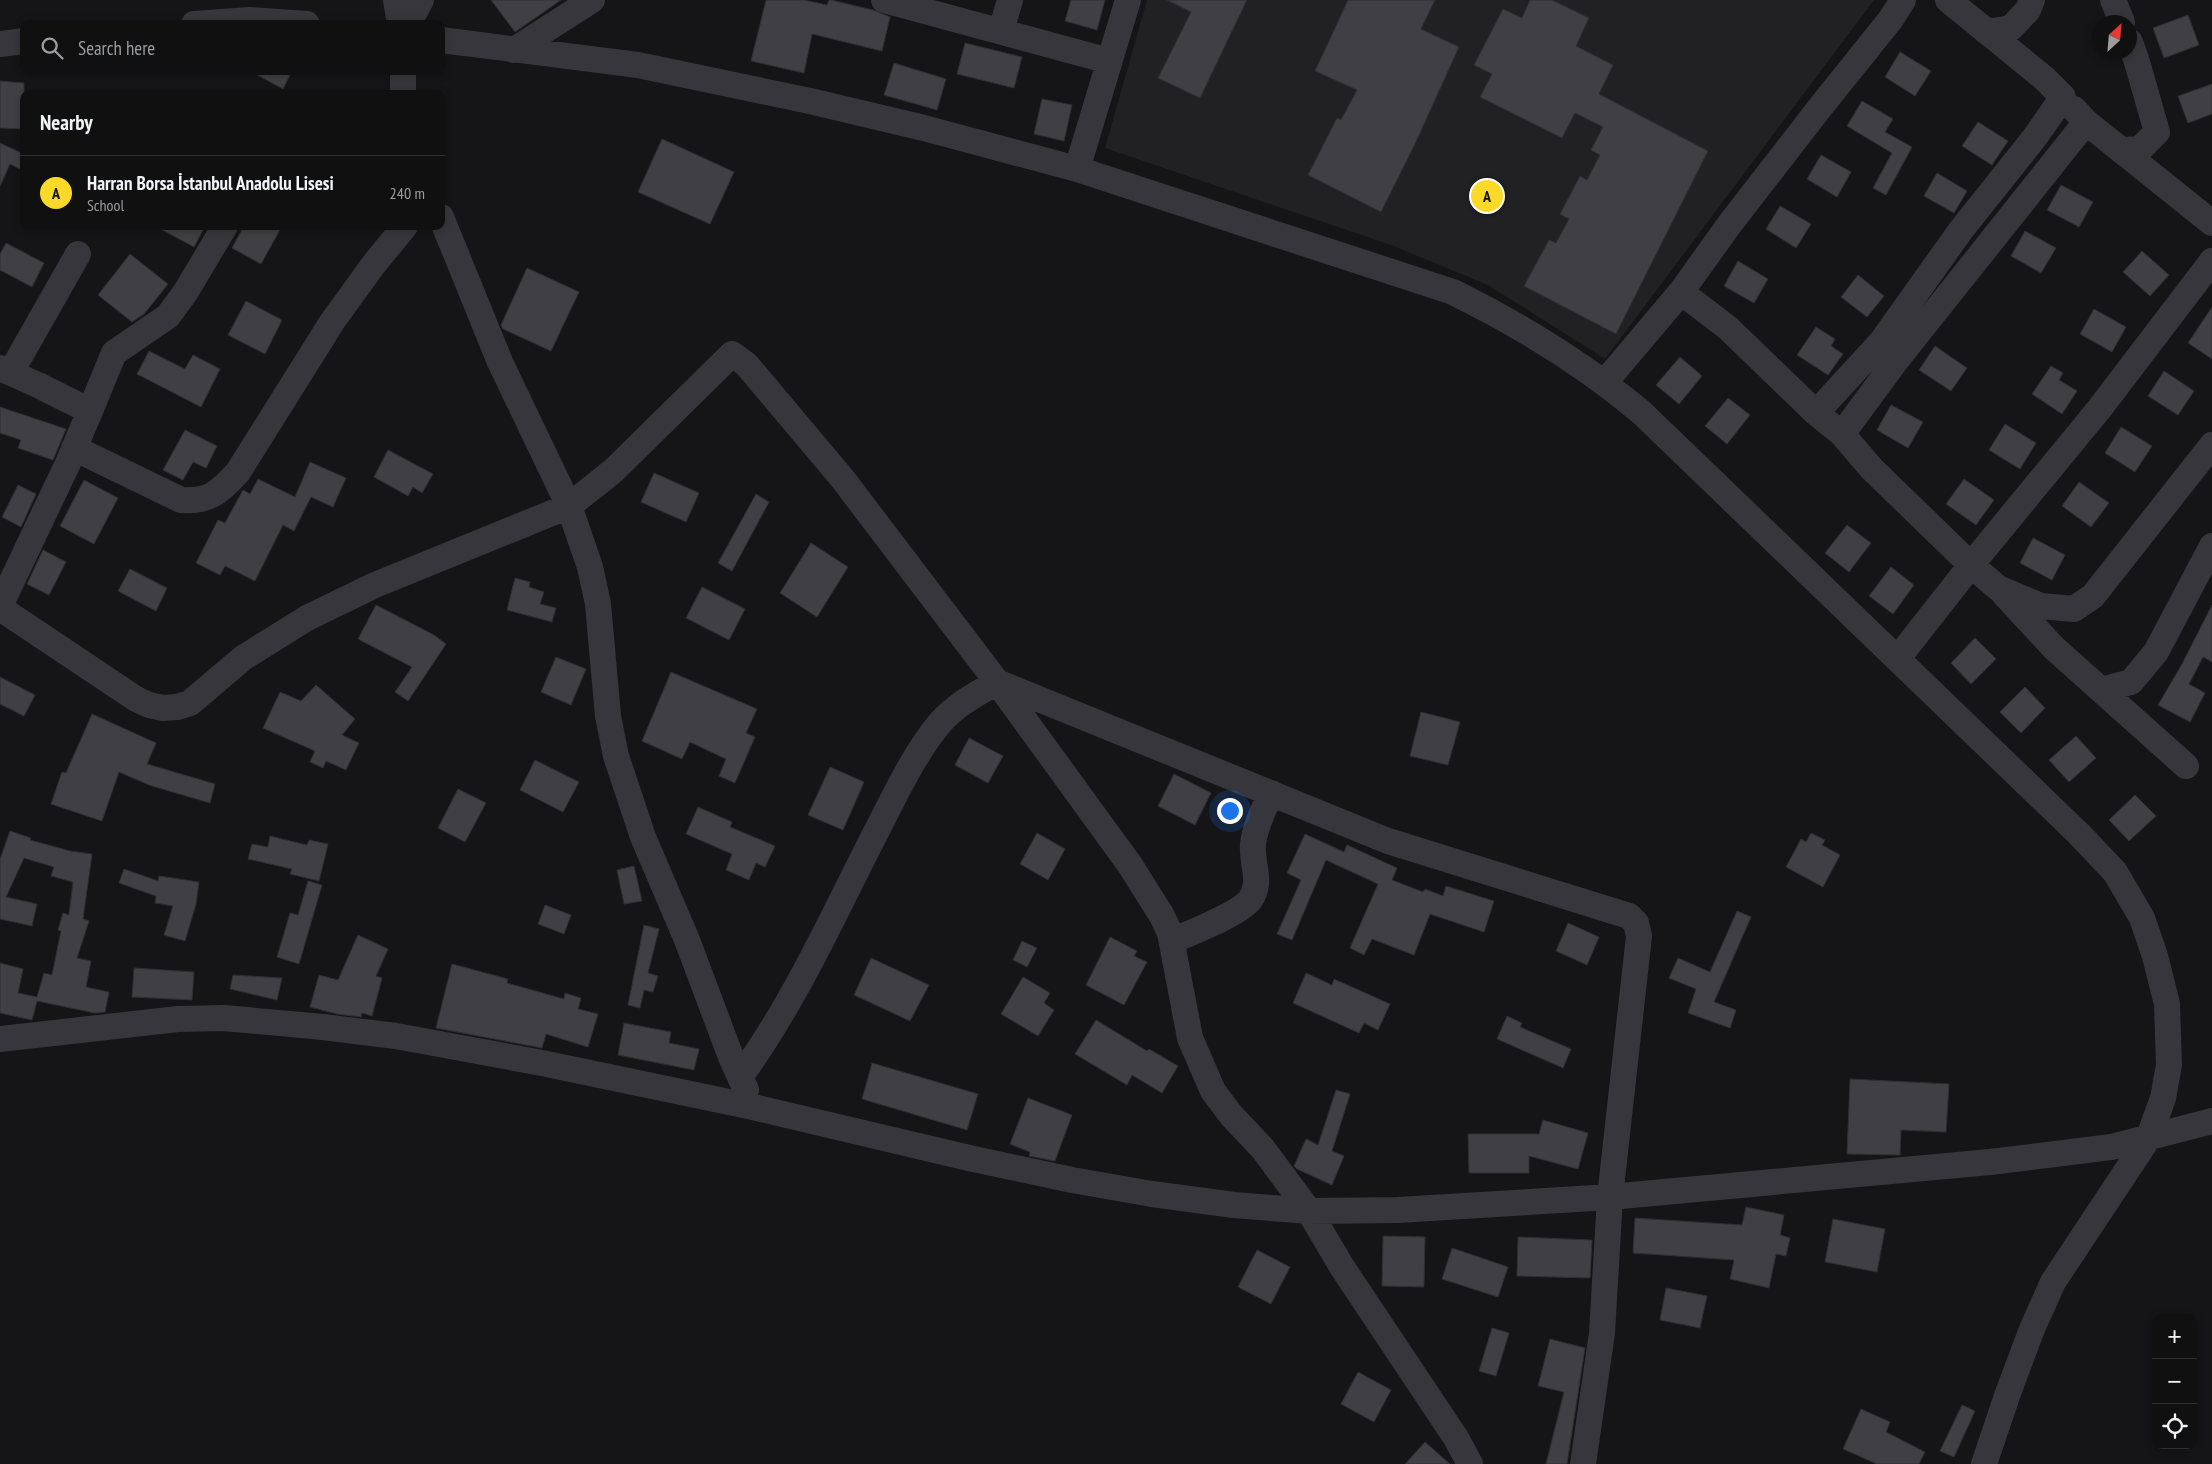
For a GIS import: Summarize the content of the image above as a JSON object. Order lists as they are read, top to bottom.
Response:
{
  "north": "top right",
  "page": {
    "search": "Search here",
    "heading": "Nearby",
    "list": [
      {
        "mark": "A",
        "name": "Harran Borsa İstanbul Anadolu Lisesi",
        "note": "School",
        "value": "240 m"
      }
    ],
    "pins": "A",
    "map_buttons": ["+", "−"]
  }
}
